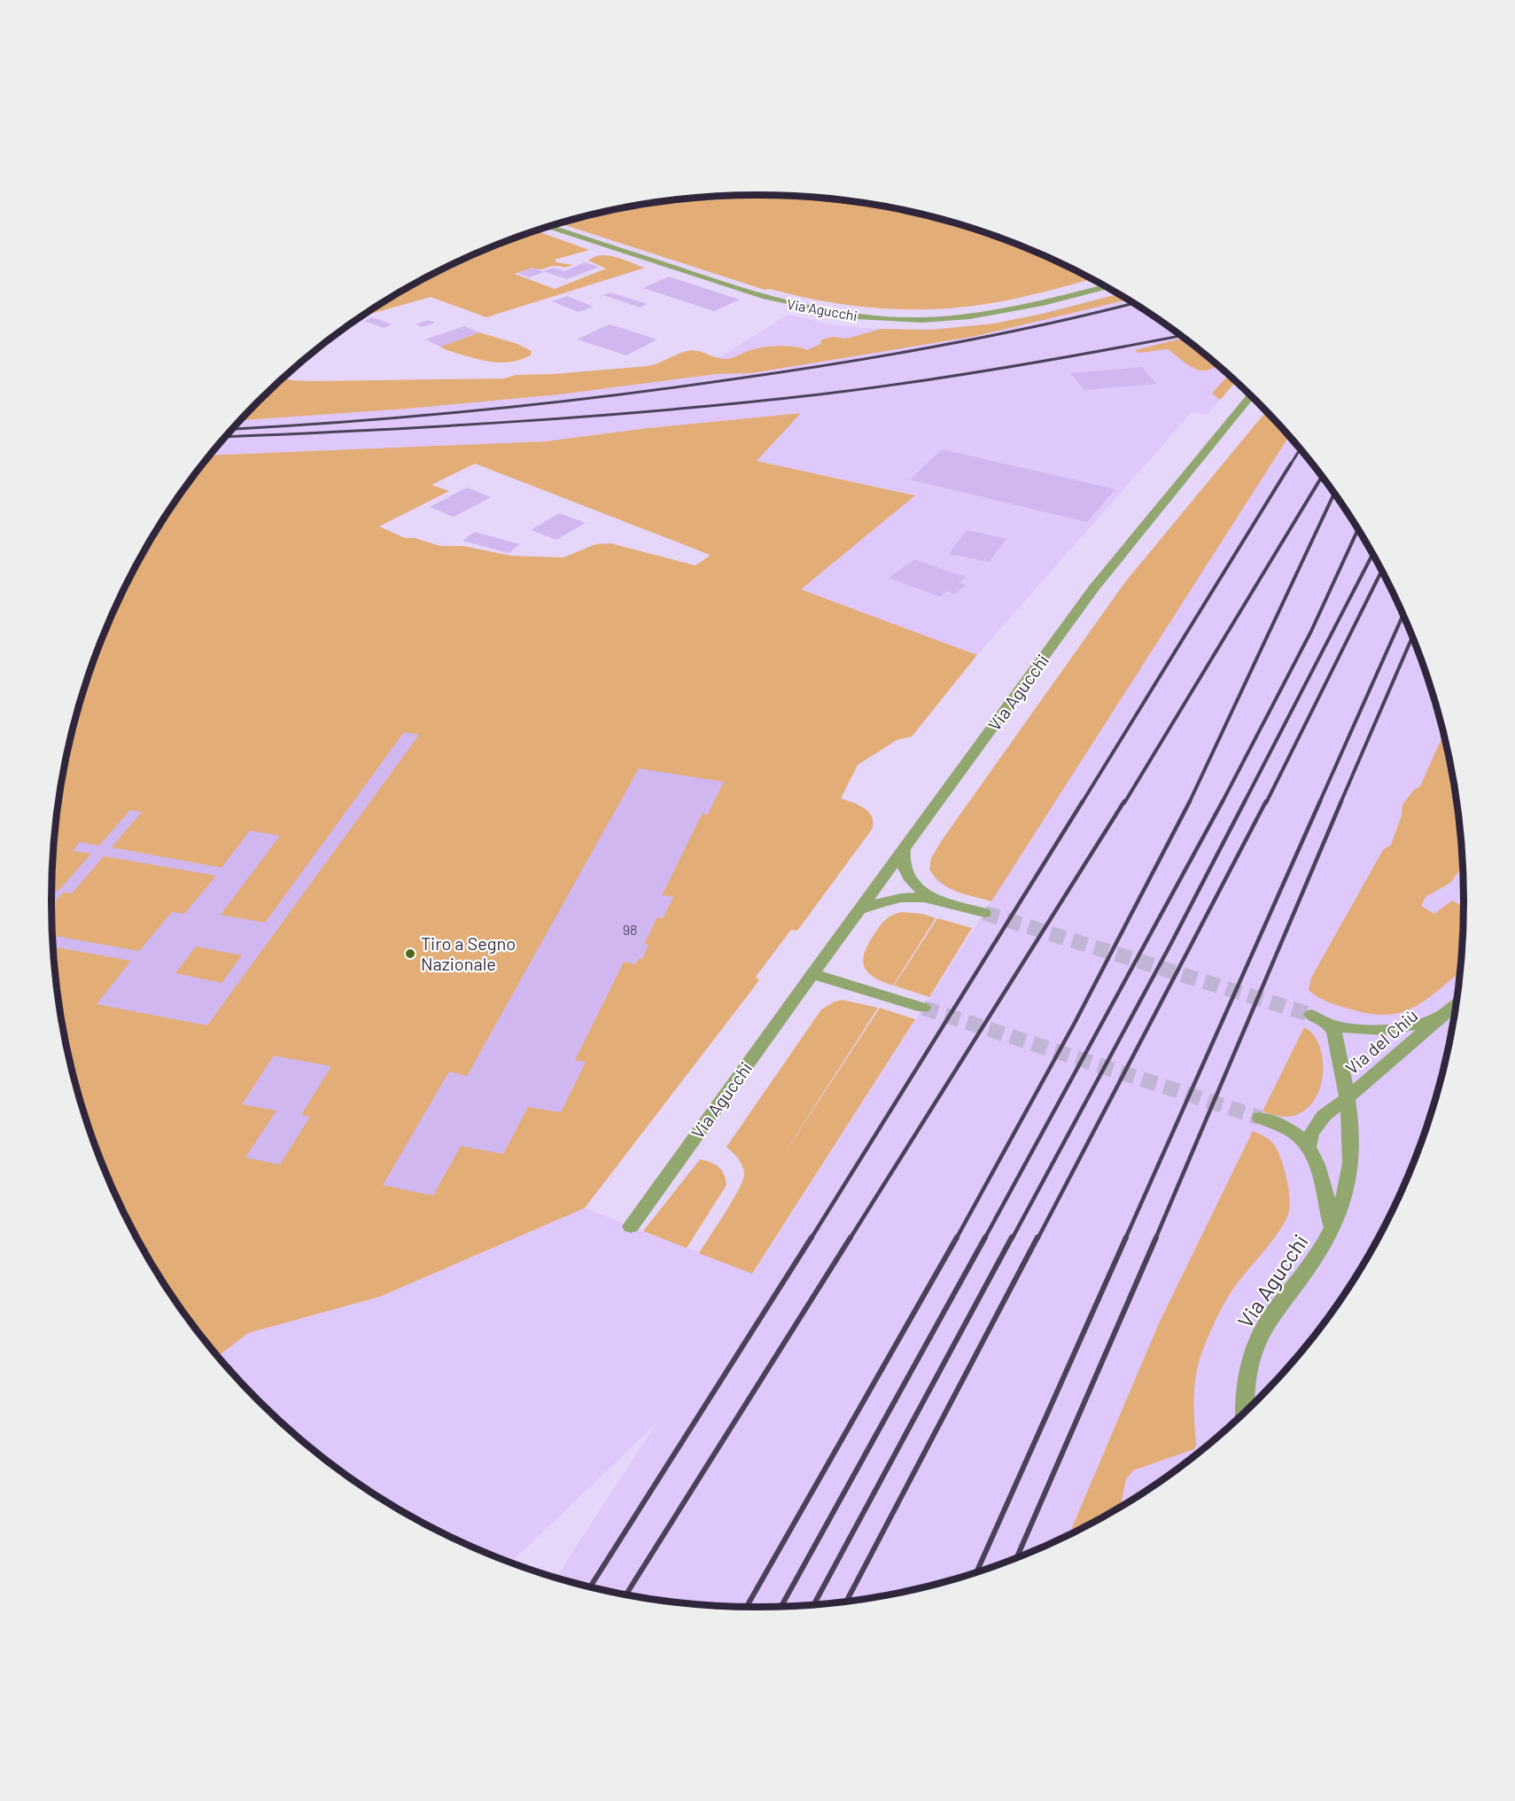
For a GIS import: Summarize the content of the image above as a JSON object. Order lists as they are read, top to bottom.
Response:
{
  "streets": {
    "street": ["Via Agucchi", "Via del Chiù"]
  },
  "crossings": [
    ["Via Agucchi", "Via del Chiù"]
  ],
  "places": ["Tiro a Segno Nazionale"],
  "house_numbers": ["98"]
}
